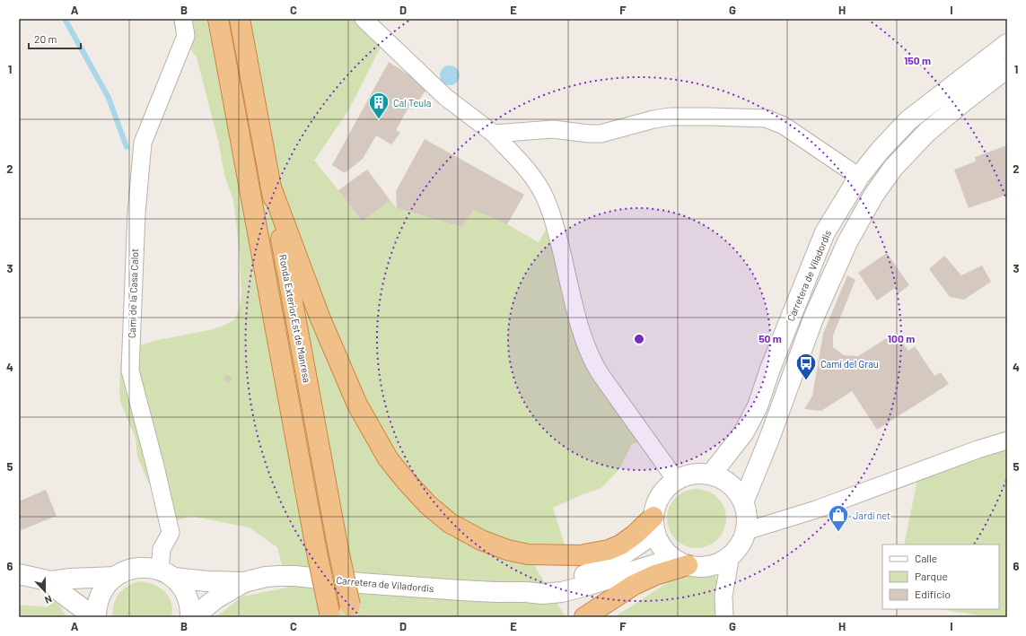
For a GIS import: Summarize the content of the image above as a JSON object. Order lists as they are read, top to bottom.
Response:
{
  "streets": {
    "highway": ["Ronda Exterior Est de Manresa"],
    "street": ["Carretera de Viladordis", "Camí de la Casa Calot"]
  },
  "crossings": [
    ["Carretera de Viladordis", "Camí de la Casa Calot"]
  ],
  "places": {
    "building": ["Cal Teula"],
    "bus stop": ["Camí del Grau"],
    "shop": ["Jardí net"]
  },
  "legend": ["Calle", "Parque", "Edificio"],
  "scale_bar": "20 m",
  "north": "bottom",
  "grid": {
    "columns": [
      "A",
      "B",
      "C",
      "D",
      "E",
      "F",
      "G",
      "H",
      "I"
    ],
    "rows": [
      "1",
      "2",
      "3",
      "4",
      "5",
      "6"
    ]
  },
  "rings": ["150 m", "50 m", "100 m"]
}
